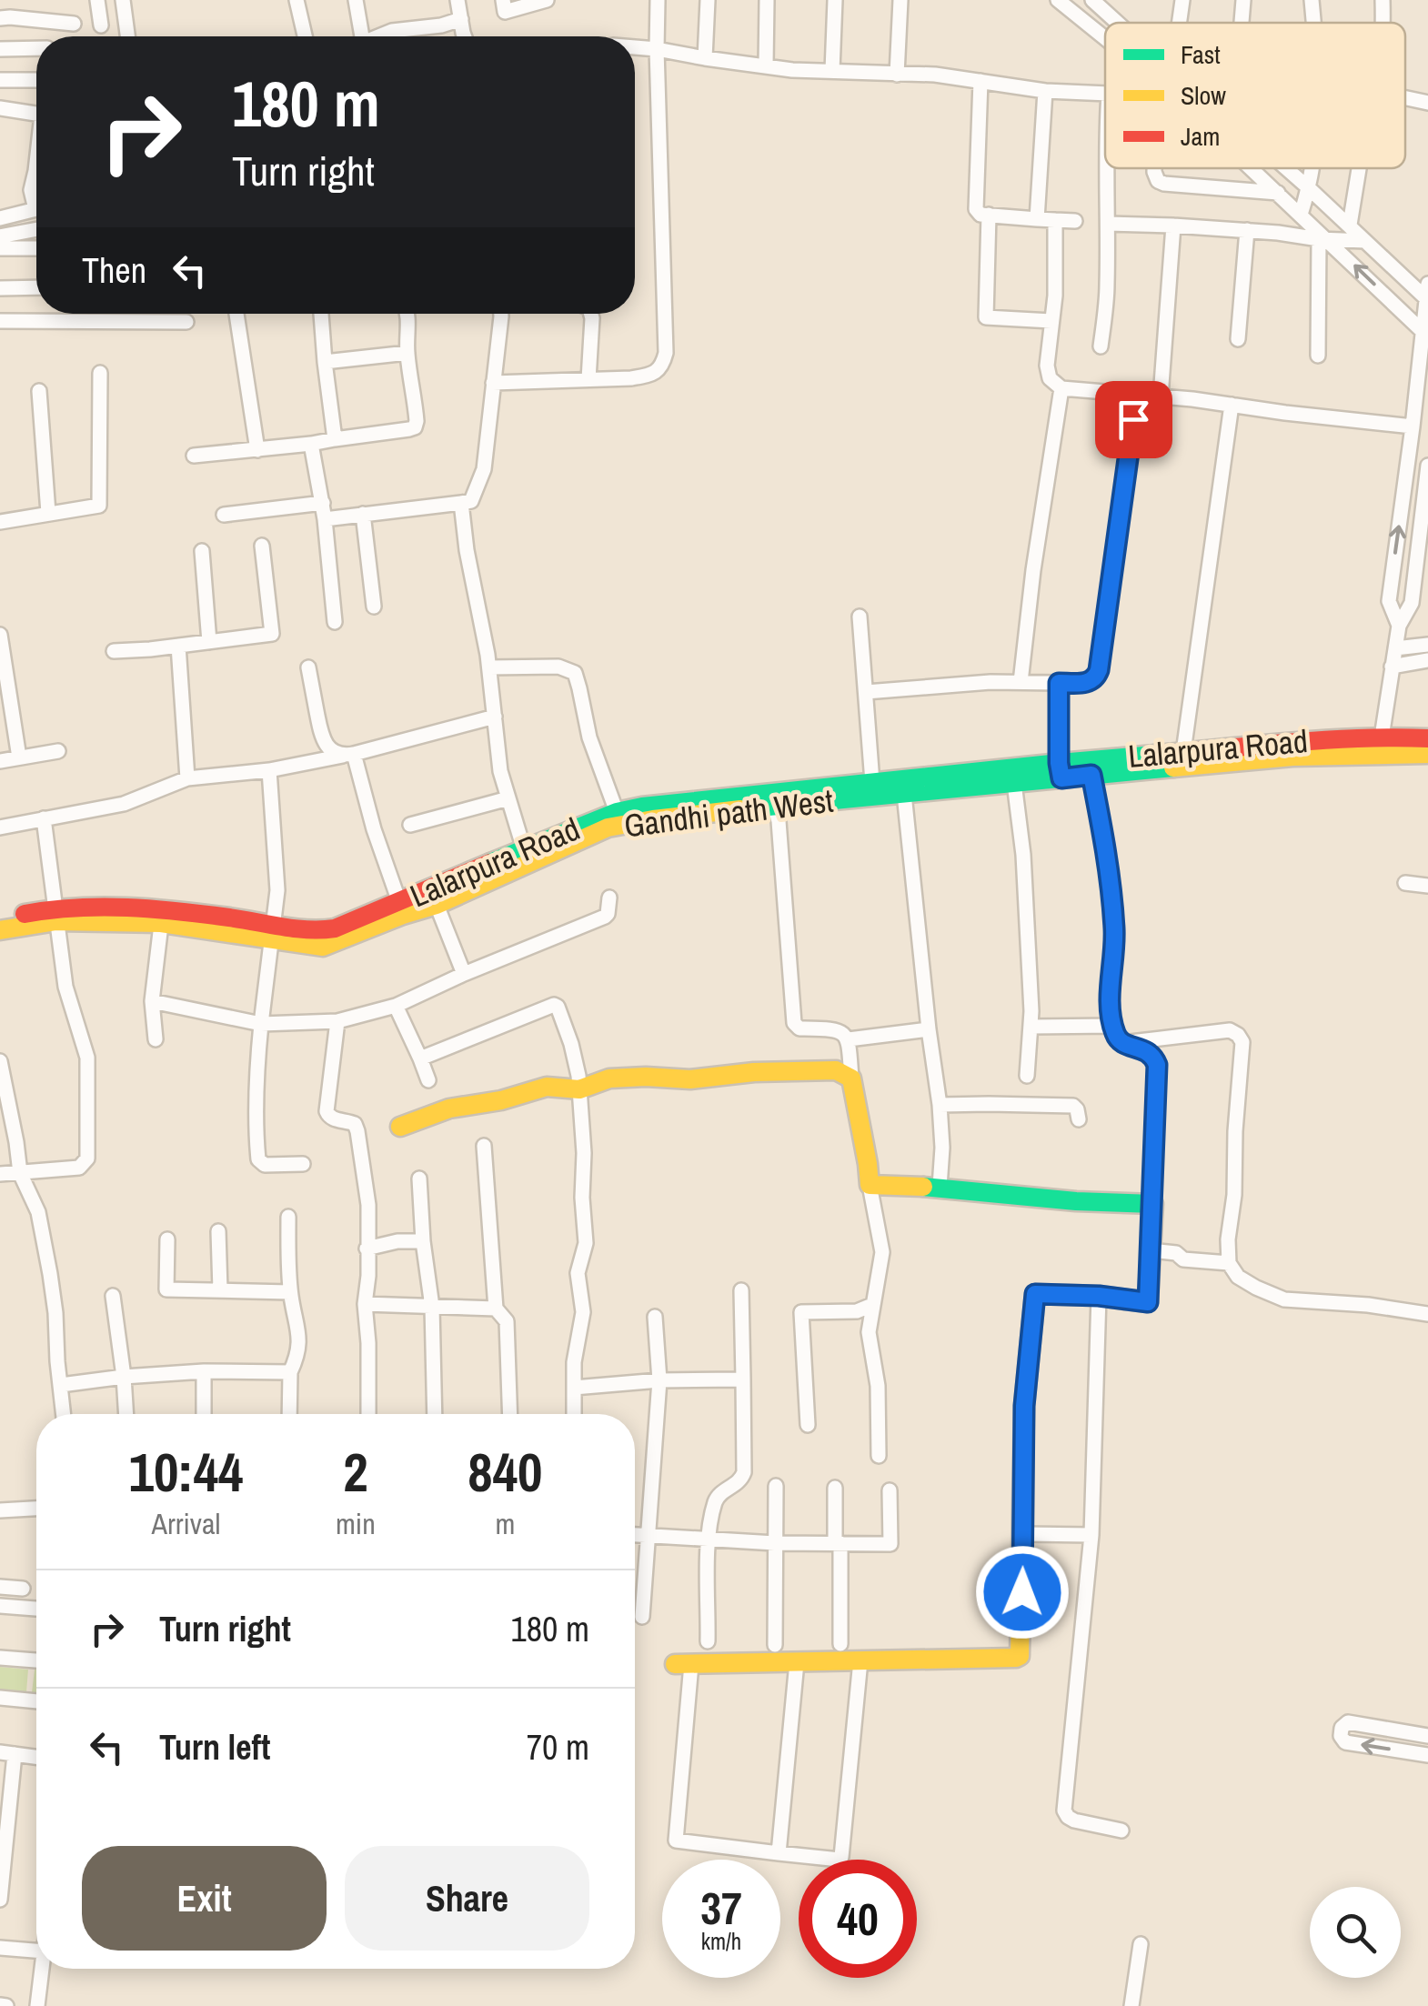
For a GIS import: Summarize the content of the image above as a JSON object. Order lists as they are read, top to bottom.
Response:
{
  "streets": {
    "street": ["Lalarpura Road", "Gandhi path West"]
  },
  "crossings": [
    ["Lalarpura Road", "Gandhi path West"]
  ],
  "legend": ["Fast", "Slow", "Jam"],
  "page": {
    "turn": ["180 m", "Turn right"],
    "then": "Then",
    "eta": [
      "10:44",
      "Arrival",
      "2",
      "min",
      "840",
      "m"
    ],
    "list": [
      {
        "name": "Turn right",
        "value": "180 m"
      },
      {
        "name": "Turn left",
        "value": "70 m"
      }
    ],
    "buttons": ["Exit", "Share"],
    "speed": "37 km/h",
    "limit": "40"
  }
}
